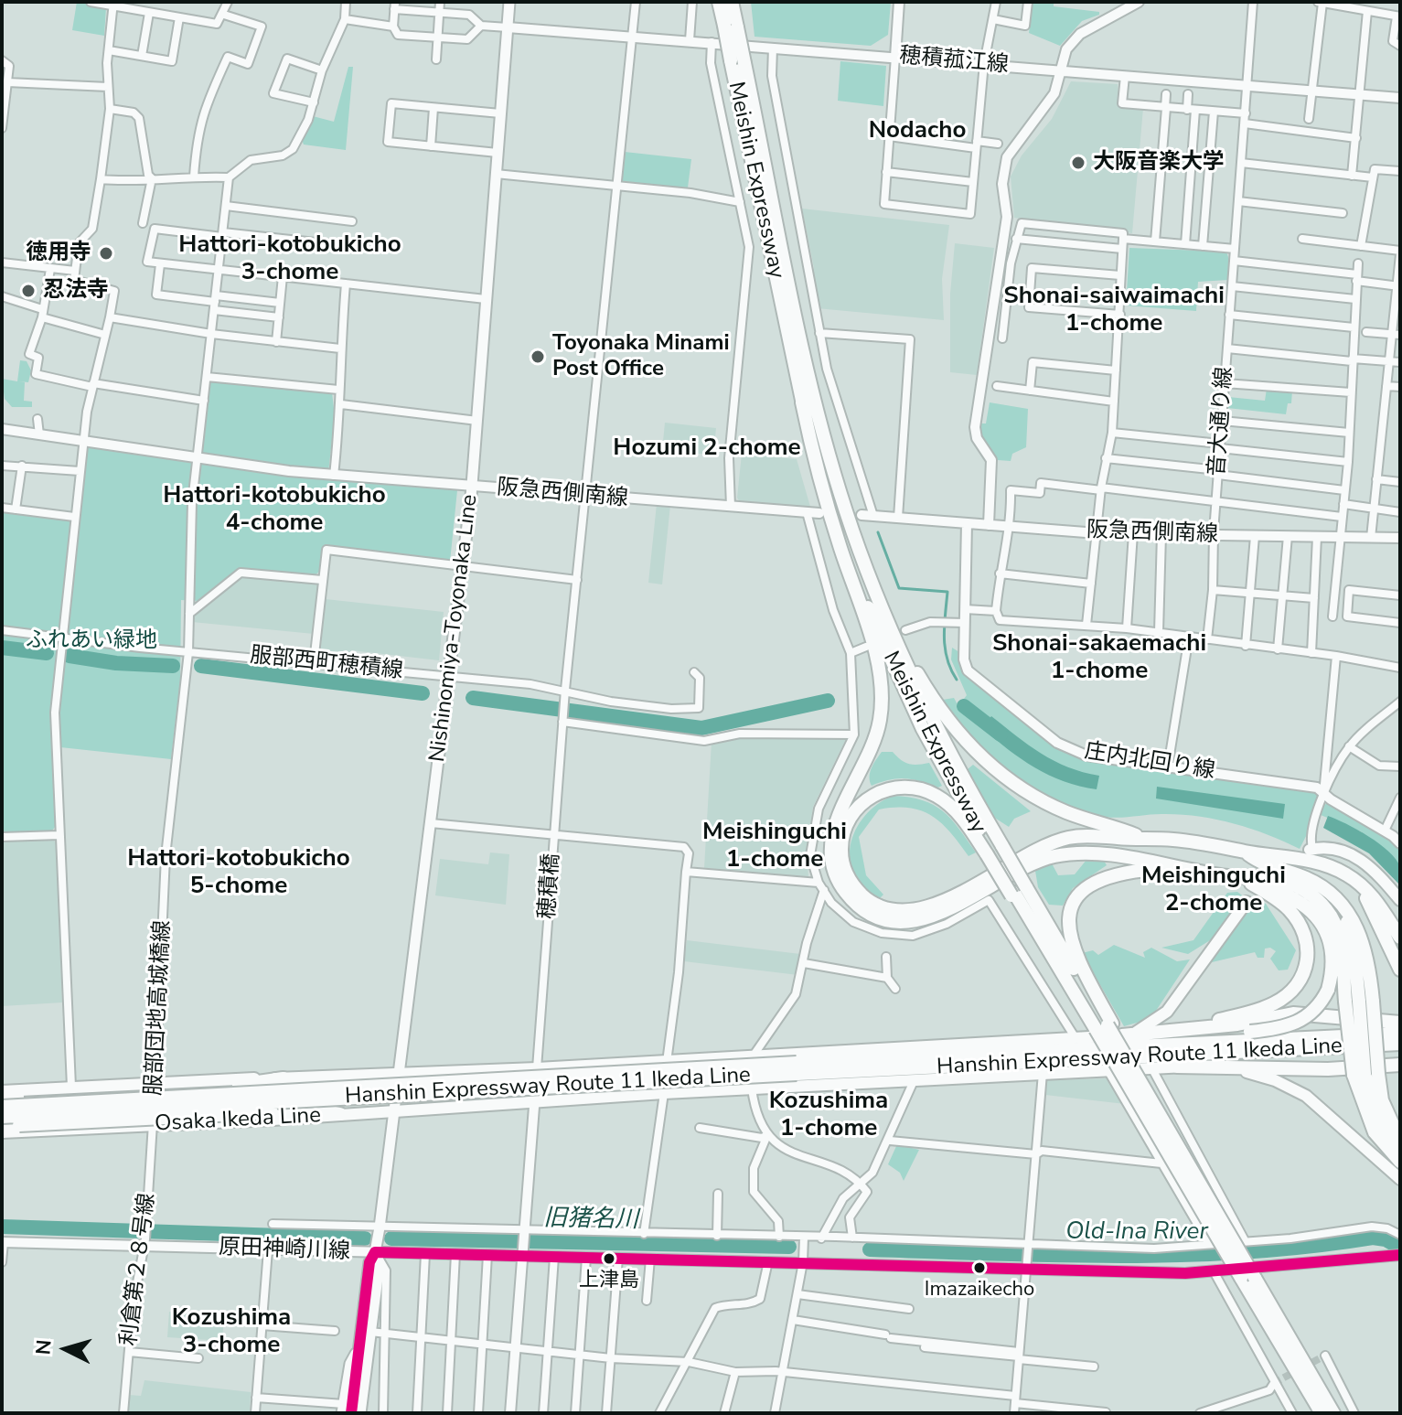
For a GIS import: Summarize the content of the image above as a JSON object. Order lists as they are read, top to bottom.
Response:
{
  "streets": {
    "highway": ["Meishin Expressway", "Hanshin Expressway Route 11 Ikeda Line"],
    "main road": ["Nishinomiya-Toyonaka Line", "Osaka Ikeda Line"],
    "street": [
      "穂積菰江線",
      "音大通り線",
      "阪急西側南線",
      "服部西町穂積線",
      "庄内北回り線",
      "穂積橋",
      "服部団地高城橋線",
      "原田神崎川線",
      "利倉第２８号線"
    ]
  },
  "crossings": [
    ["穂積菰江線", "音大通り線"],
    ["穂積菰江線", "Nishinomiya-Toyonaka Line"],
    ["穂積菰江線", "穂積橋"],
    ["音大通り線", "阪急西側南線"],
    ["阪急西側南線", "Nishinomiya-Toyonaka Line"],
    ["阪急西側南線", "庄内北回り線"],
    ["阪急西側南線", "穂積橋"],
    ["Nishinomiya-Toyonaka Line", "服部西町穂積線"],
    ["Nishinomiya-Toyonaka Line", "Osaka Ikeda Line"],
    ["Nishinomiya-Toyonaka Line", "原田神崎川線"],
    ["服部西町穂積線", "穂積橋"],
    ["服部西町穂積線", "服部団地高城橋線"],
    ["穂積橋", "Osaka Ikeda Line"],
    ["服部団地高城橋線", "Osaka Ikeda Line"],
    ["服部団地高城橋線", "利倉第２８号線"],
    ["Osaka Ikeda Line", "利倉第２８号線"],
    ["原田神崎川線", "利倉第２８号線"]
  ],
  "districts": [
    "Nodacho",
    "Hattori-kotobukicho 3-chome",
    "Shonai-saiwaimachi 1-chome",
    "Hozumi 2-chome",
    "Hattori-kotobukicho 4-chome",
    "Shonai-sakaemachi 1-chome",
    "Meishinguchi 1-chome",
    "Hattori-kotobukicho 5-chome",
    "Meishinguchi 2-chome",
    "Kozushima 1-chome",
    "Kozushima 3-chome"
  ],
  "water": ["旧猪名川", "Old-Ina River"],
  "parks": ["ふれあい緑地"],
  "places": [
    "大阪音楽大学",
    "徳用寺",
    "忍法寺",
    "Toyonaka Minami Post Office",
    "上津島",
    "Imazaikecho"
  ],
  "north": "left"
}
